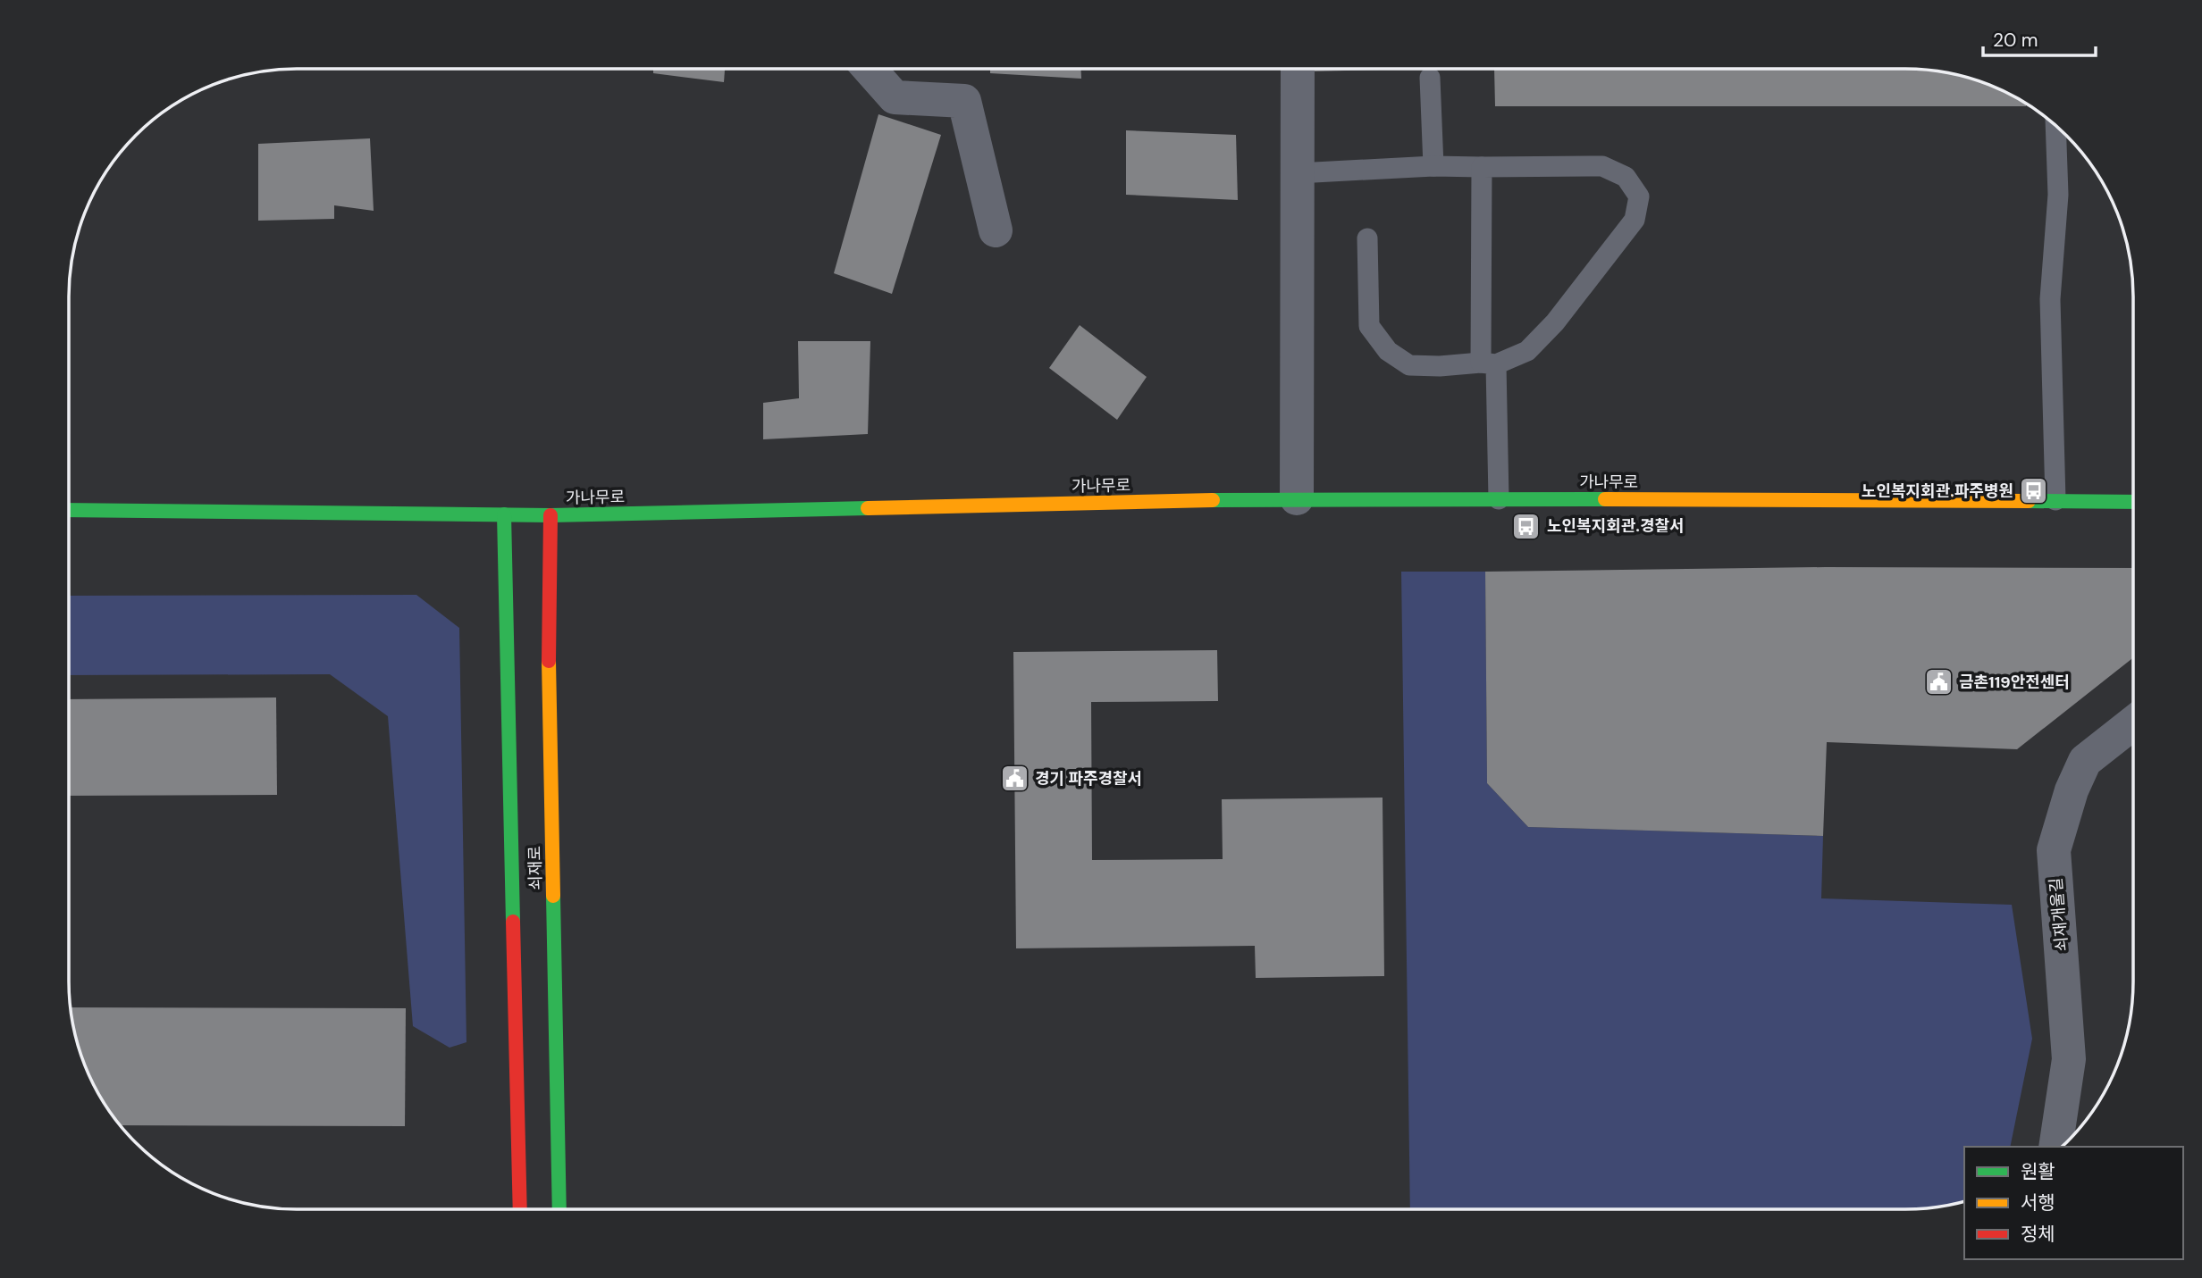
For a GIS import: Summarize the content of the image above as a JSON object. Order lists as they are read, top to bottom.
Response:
{
  "streets": {
    "street": ["가나무로", "쇠재로", "쇠재개울길"]
  },
  "crossings": [
    ["가나무로", "쇠재로"]
  ],
  "places": {
    "bus stop": ["노인복지회관.파주병원", "노인복지회관.경찰서"],
    "public building": ["금촌119안전센터", "경기 파주경찰서"]
  },
  "legend": ["원활", "서행", "정체"],
  "scale_bar": "20 m"
}
